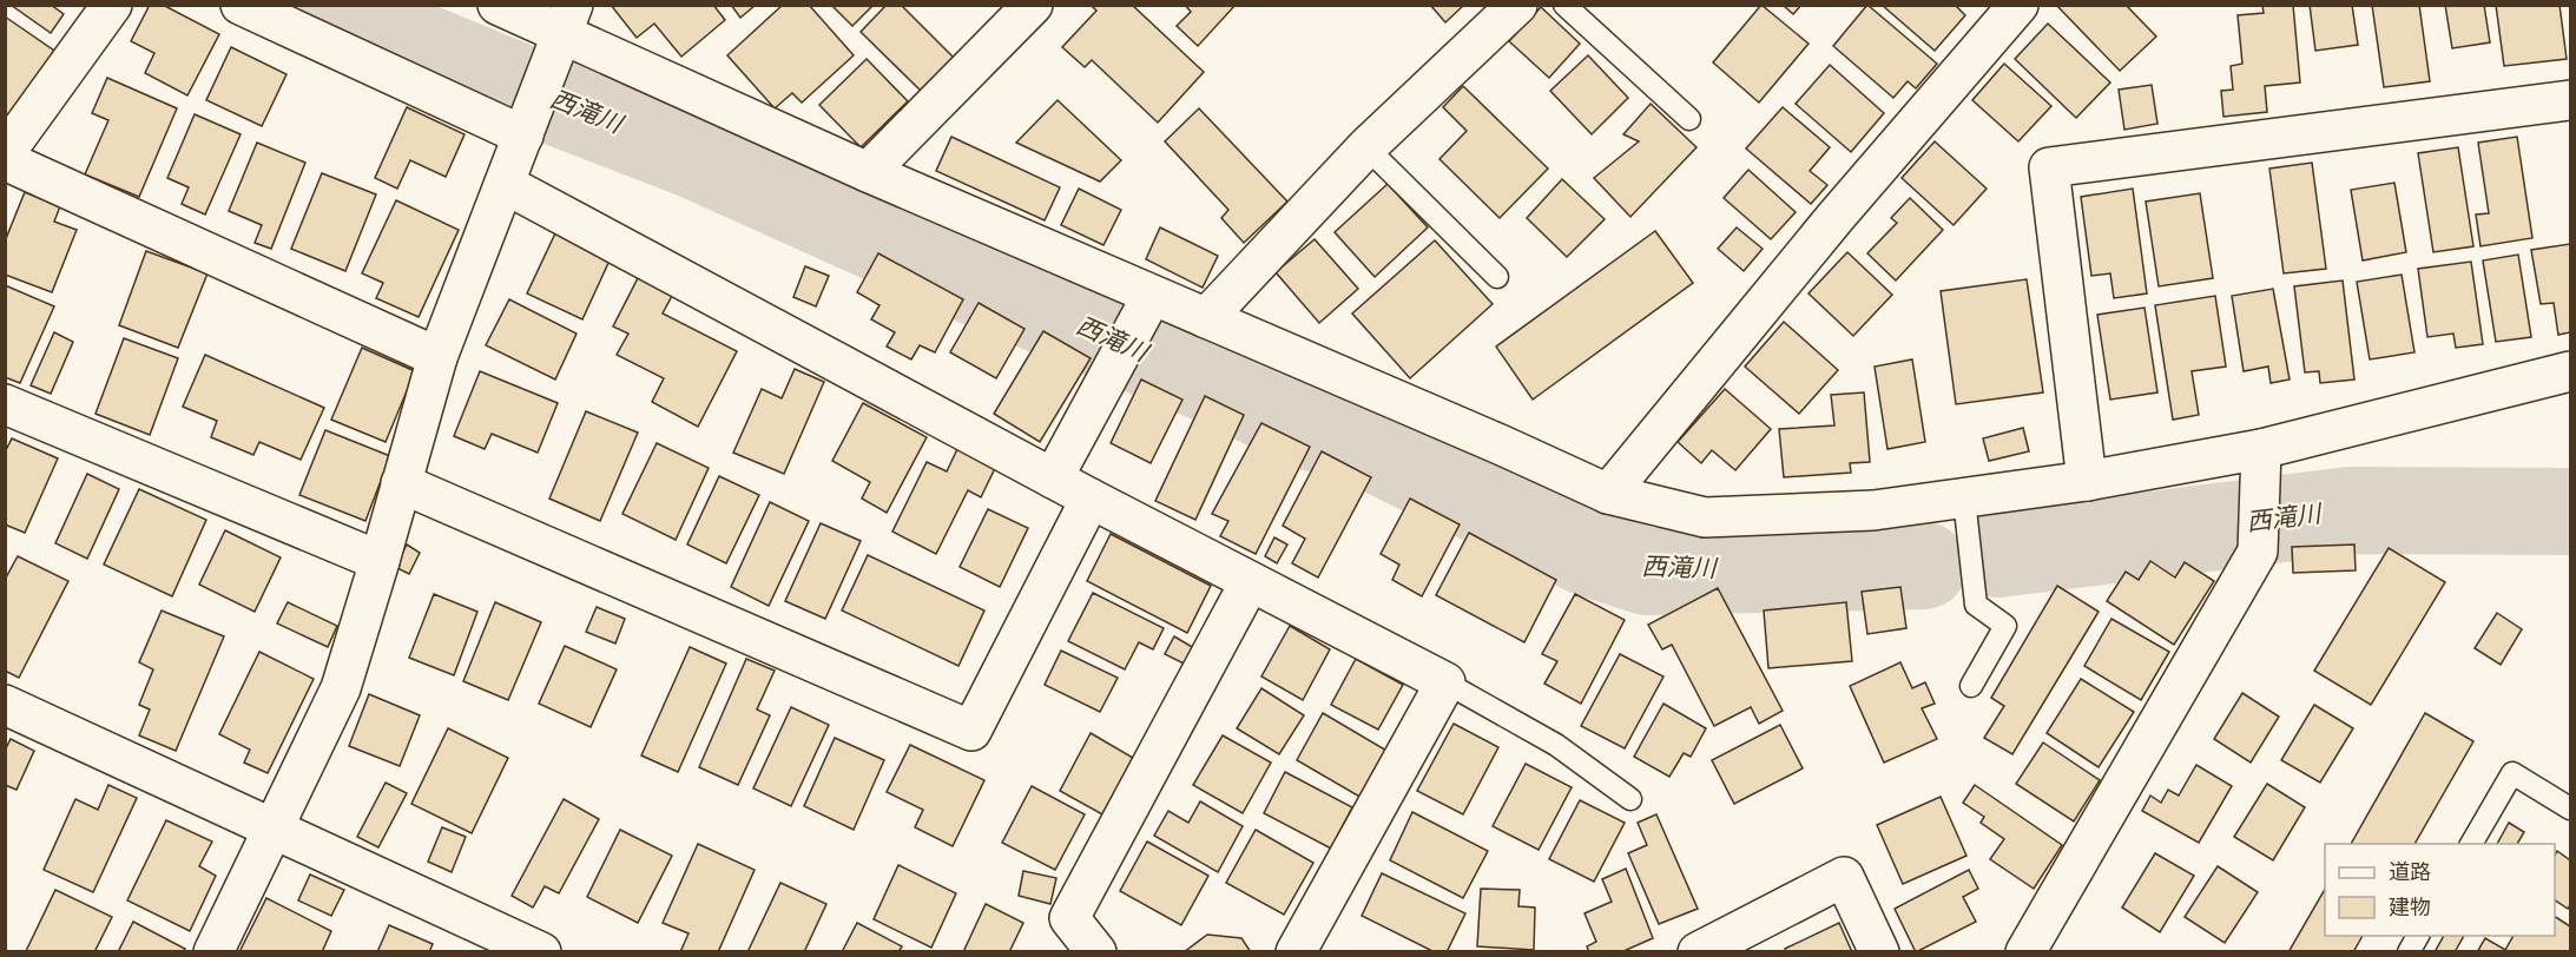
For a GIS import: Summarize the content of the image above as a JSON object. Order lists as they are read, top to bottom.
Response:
{
  "water": ["西滝川"],
  "legend": ["道路", "建物"]
}
